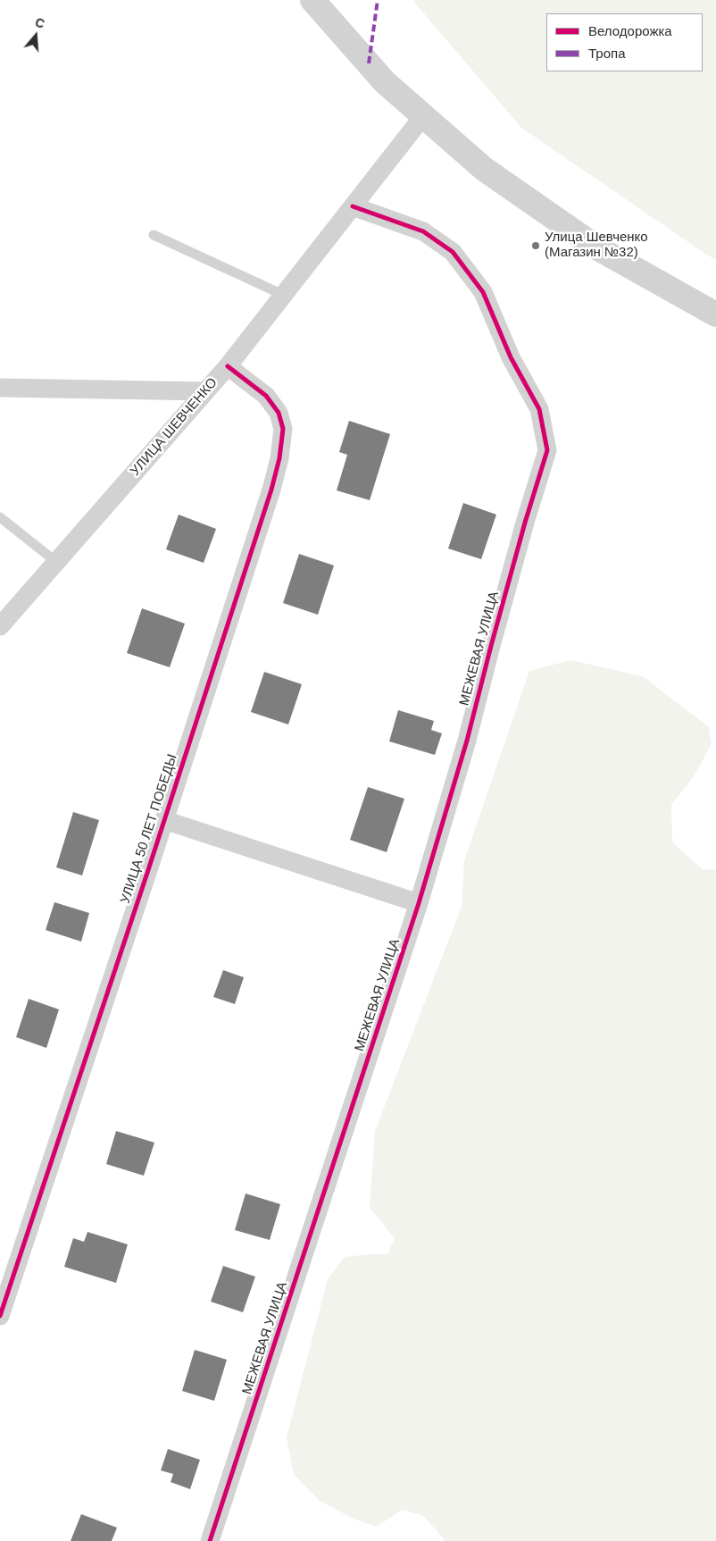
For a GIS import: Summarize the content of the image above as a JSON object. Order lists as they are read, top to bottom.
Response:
{
  "streets": {
    "street": ["УЛИЦА ШЕВЧЕНКО", "МЕЖЕВАЯ УЛИЦА", "УЛИЦА 50 ЛЕТ ПОБЕДЫ"]
  },
  "crossings": [
    ["УЛИЦА ШЕВЧЕНКО", "МЕЖЕВАЯ УЛИЦА"],
    ["УЛИЦА ШЕВЧЕНКО", "УЛИЦА 50 ЛЕТ ПОБЕДЫ"]
  ],
  "places": ["Улица Шевченко (Магазин №32)"],
  "legend": ["Велодорожка", "Тропа"],
  "north": "top"
}
